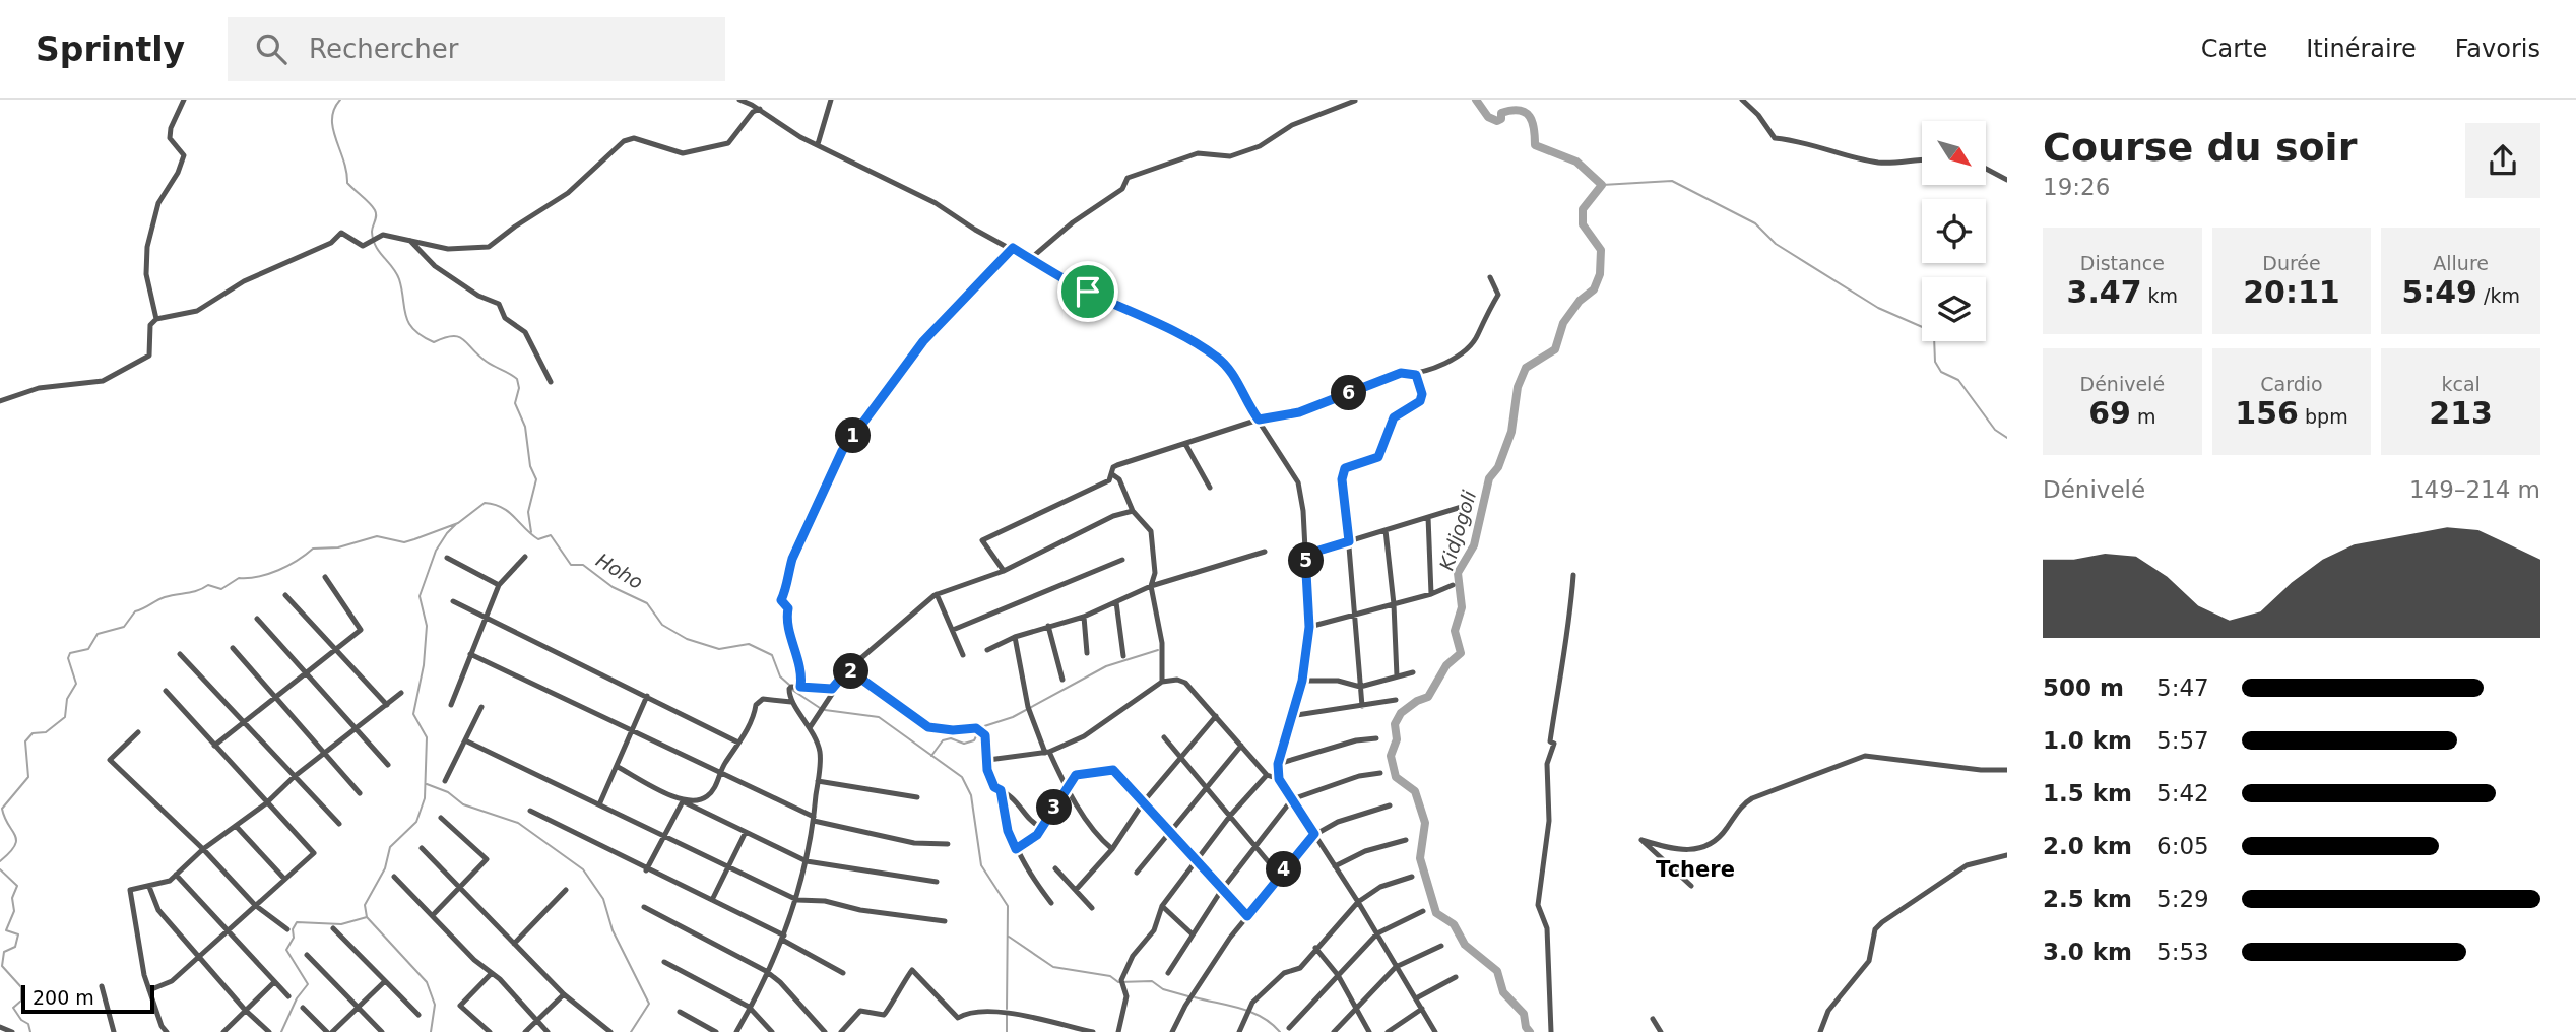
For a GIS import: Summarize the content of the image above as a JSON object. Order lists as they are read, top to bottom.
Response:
{
  "districts": ["Tchere"],
  "water": ["Kidjogoli", "Hoho"],
  "scale_bar": "200 m",
  "north": "bottom right",
  "page": {
    "header": "Sprintly",
    "search": "Rechercher",
    "nav": ["Carte", "Itinéraire", "Favoris"],
    "heading": ["Course du soir", "19:26"],
    "stats": [
      ["Distance", "3.47 km"],
      ["Durée", "20:11"],
      ["Allure", "5:49 /km"],
      ["Dénivelé", "69 m"],
      ["Cardio", "156 bpm"],
      ["kcal", "213"]
    ],
    "pins": [
      "6",
      "1",
      "5",
      "2",
      "3",
      "4"
    ],
    "chart": ["Dénivelé", "149–214 m"],
    "list": [
      {
        "name": "500 m",
        "note": "5:47"
      },
      {
        "name": "1.0 km",
        "note": "5:57"
      },
      {
        "name": "1.5 km",
        "note": "5:42"
      },
      {
        "name": "2.0 km",
        "note": "6:05"
      },
      {
        "name": "2.5 km",
        "note": "5:29"
      },
      {
        "name": "3.0 km",
        "note": "5:53"
      }
    ],
    "scale": "200 m"
  }
}
